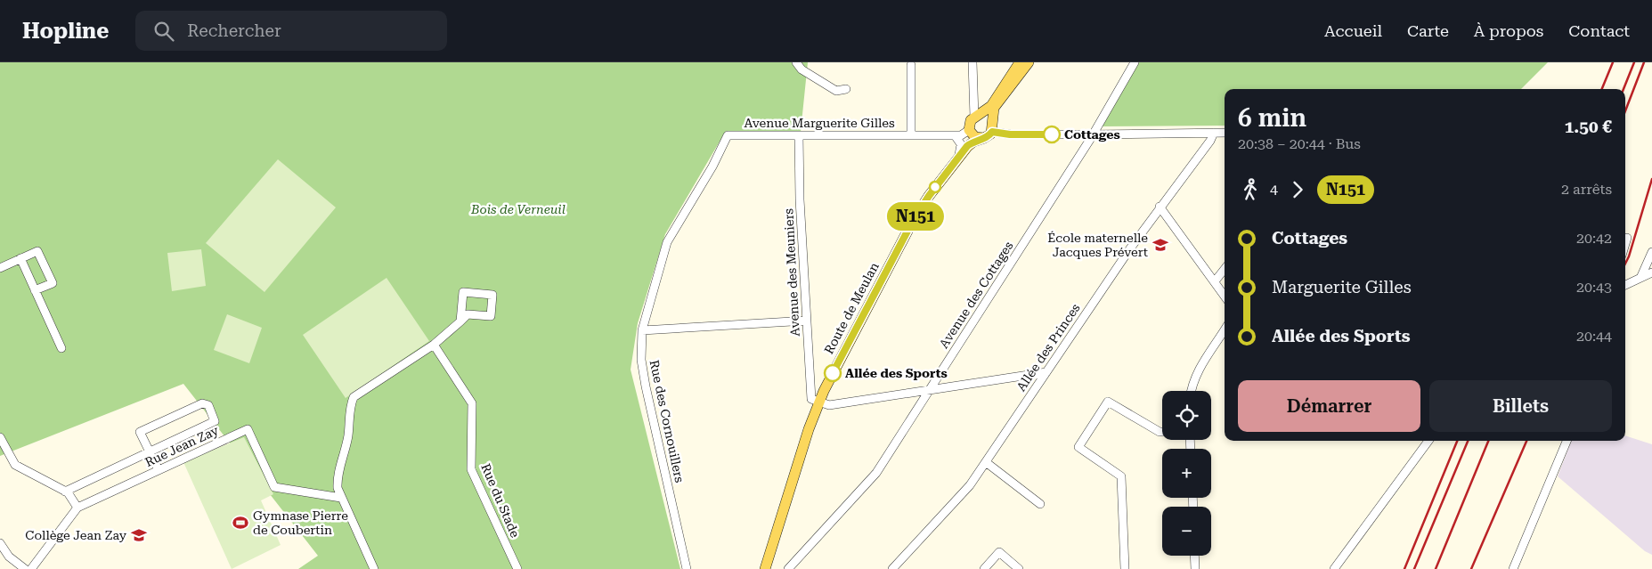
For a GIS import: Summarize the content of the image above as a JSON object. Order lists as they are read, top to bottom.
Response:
{
  "streets": {
    "main road": ["Route de Meulan"],
    "street": [
      "Avenue Marguerite Gilles",
      "Avenue des Meuniers",
      "Avenue des Cottages",
      "Allée des Princes",
      "Rue des Cornouillers",
      "Rue Jean Zay",
      "Rue du Stade"
    ]
  },
  "crossings": [
    ["Avenue Marguerite Gilles", "Avenue des Meuniers"],
    ["Avenue Marguerite Gilles", "Route de Meulan"],
    ["Avenue Marguerite Gilles", "Rue des Cornouillers"],
    ["Avenue des Meuniers", "Route de Meulan"]
  ],
  "parks": ["Bois de Verneuil"],
  "places": {
    "other": ["Cottages", "Allée des Sports"],
    "school or university": ["École maternelle Jacques Prévert", "Collège Jean Zay"],
    "sports": ["Gymnase Pierre de Coubertin"]
  },
  "lines": ["bus line N151"],
  "page": {
    "header": "Hopline",
    "search": "Rechercher",
    "nav": [
      "Accueil",
      "Carte",
      "À propos",
      "Contact"
    ],
    "on_map": "N151",
    "heading": ["6 min", "20:38 – 20:44 · Bus", "1.50 €"],
    "legs": ["4", "N151", "2 arrêts"],
    "list": [
      {
        "name": "Cottages",
        "value": "20:42"
      },
      {
        "name": "Marguerite Gilles",
        "value": "20:43"
      },
      {
        "name": "Allée des Sports",
        "value": "20:44"
      }
    ],
    "buttons": ["Démarrer", "Billets"],
    "map_buttons": ["+", "−"]
  }
}
